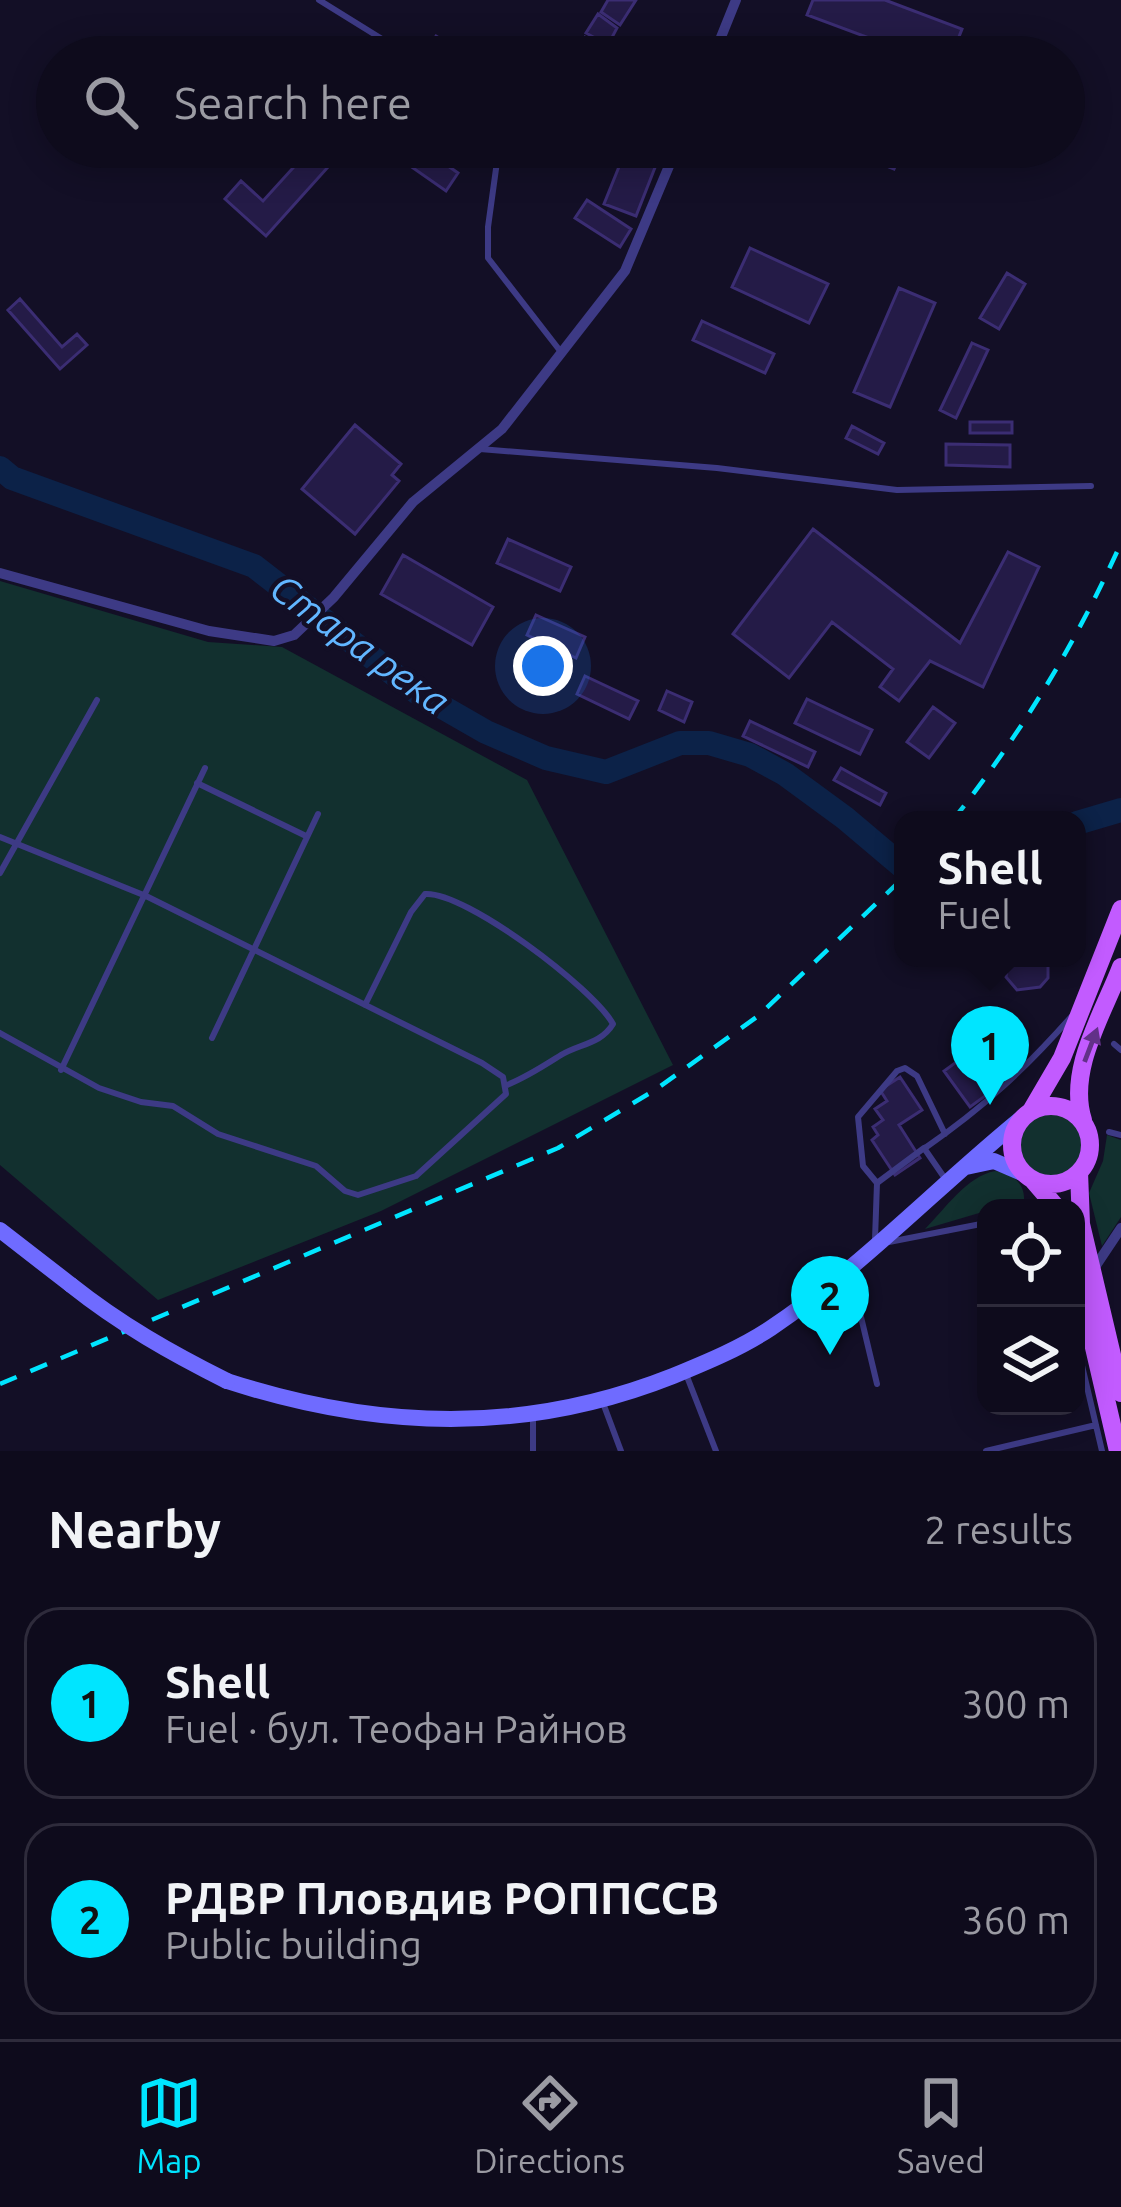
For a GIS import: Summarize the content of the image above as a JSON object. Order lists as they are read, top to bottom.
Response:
{
  "water": ["Стара река"],
  "page": {
    "search": "Search here",
    "popup": ["Shell", "Fuel"],
    "pins": ["1", "2"],
    "heading": ["Nearby", "2 results"],
    "list": [
      {
        "mark": "1",
        "name": "Shell",
        "note": "Fuel · бул. Теофан Райнов",
        "value": "300 m"
      },
      {
        "mark": "2",
        "name": "РДВР Пловдив РОППССВ",
        "note": "Public building",
        "value": "360 m"
      }
    ],
    "nav": ["Map", "Directions", "Saved"]
  }
}
